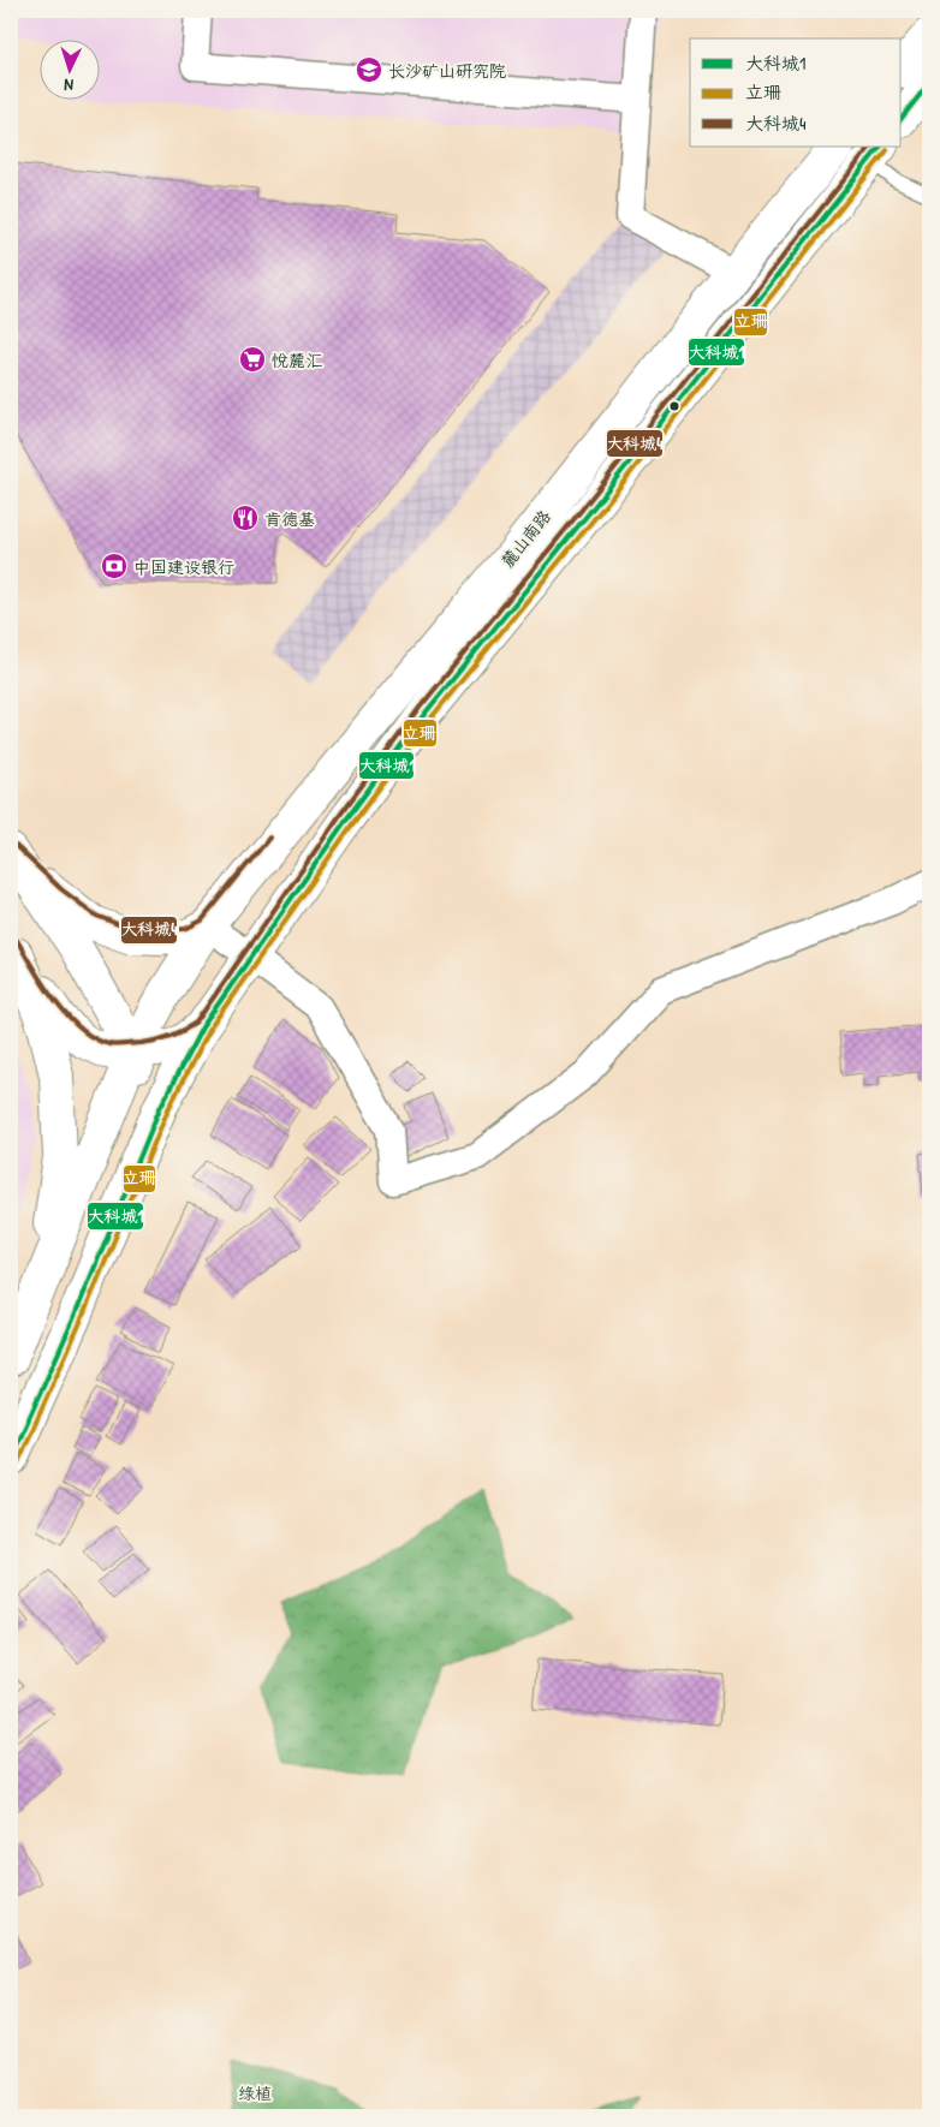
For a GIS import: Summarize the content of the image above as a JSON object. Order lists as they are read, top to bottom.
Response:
{
  "streets": {
    "main road": ["麓山南路"]
  },
  "parks": ["绿植"],
  "places": {
    "school or university": ["长沙矿山研究院"],
    "supermarket": ["悦麓汇"],
    "restaurant": ["肯德基"],
    "bank": ["中国建设银行"]
  },
  "lines": ["transit line 大科城1", "transit line 大科城4", "transit line 立珊"],
  "legend": ["大科城1", "立珊", "大科城4"],
  "north": "bottom"
}
